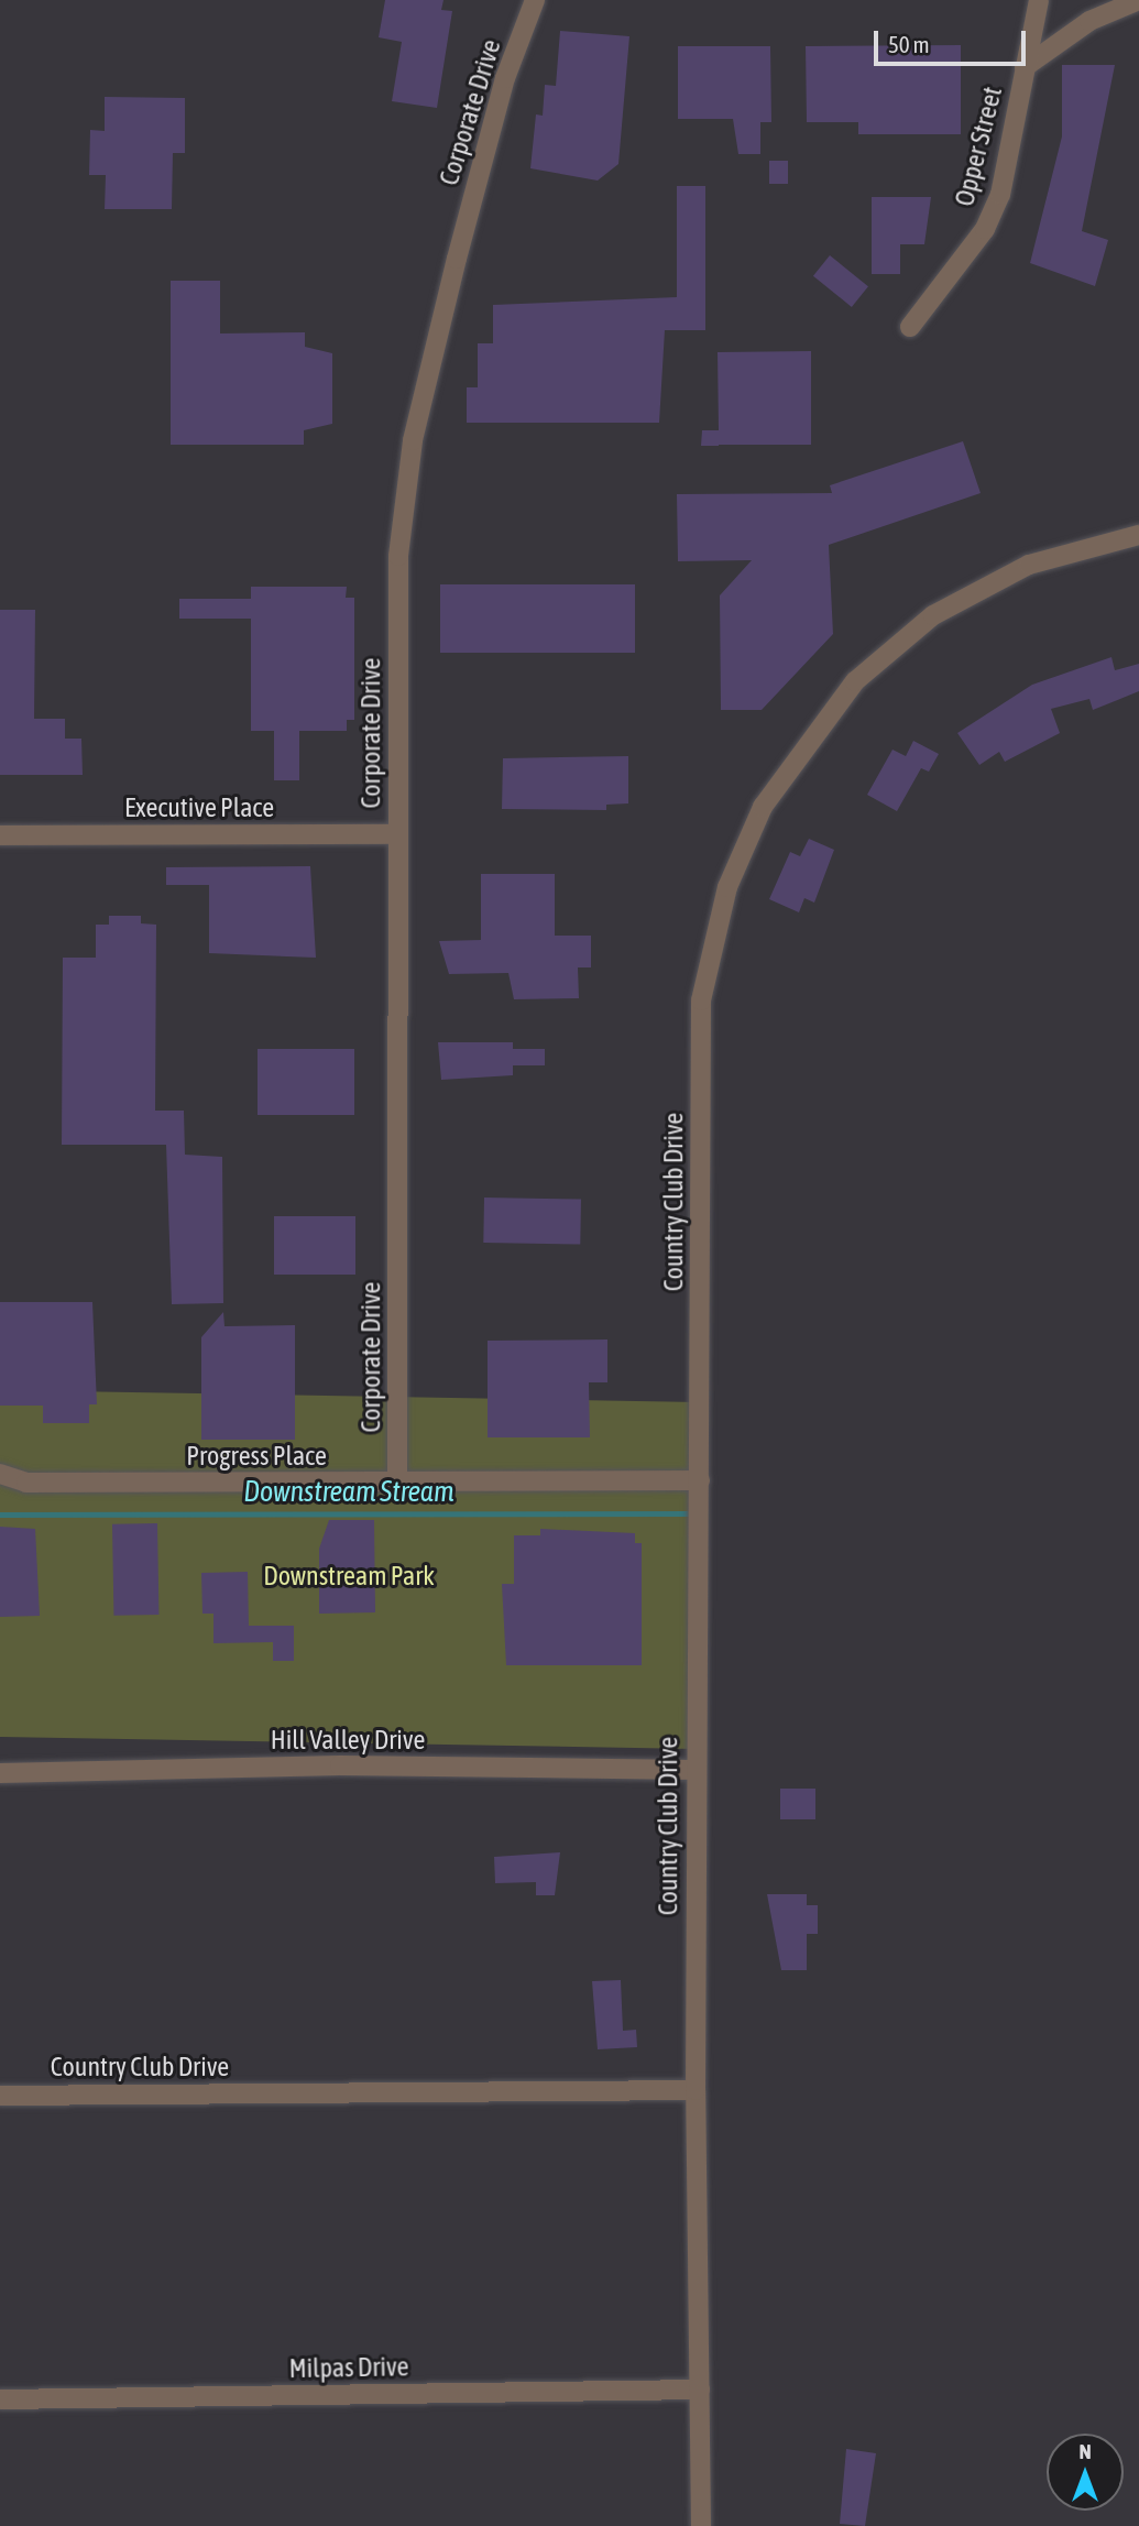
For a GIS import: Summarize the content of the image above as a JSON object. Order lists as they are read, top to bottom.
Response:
{
  "streets": {
    "street": [
      "Corporate Drive",
      "Opper Street",
      "Executive Place",
      "Country Club Drive",
      "Progress Place",
      "Hill Valley Drive",
      "Milpas Drive"
    ]
  },
  "crossings": [
    ["Corporate Drive", "Executive Place"],
    ["Corporate Drive", "Progress Place"],
    ["Country Club Drive", "Progress Place"],
    ["Country Club Drive", "Hill Valley Drive"],
    ["Country Club Drive", "Milpas Drive"]
  ],
  "water": ["Downstream Stream"],
  "parks": ["Downstream Park"],
  "scale_bar": "50 m",
  "north": "top"
}
